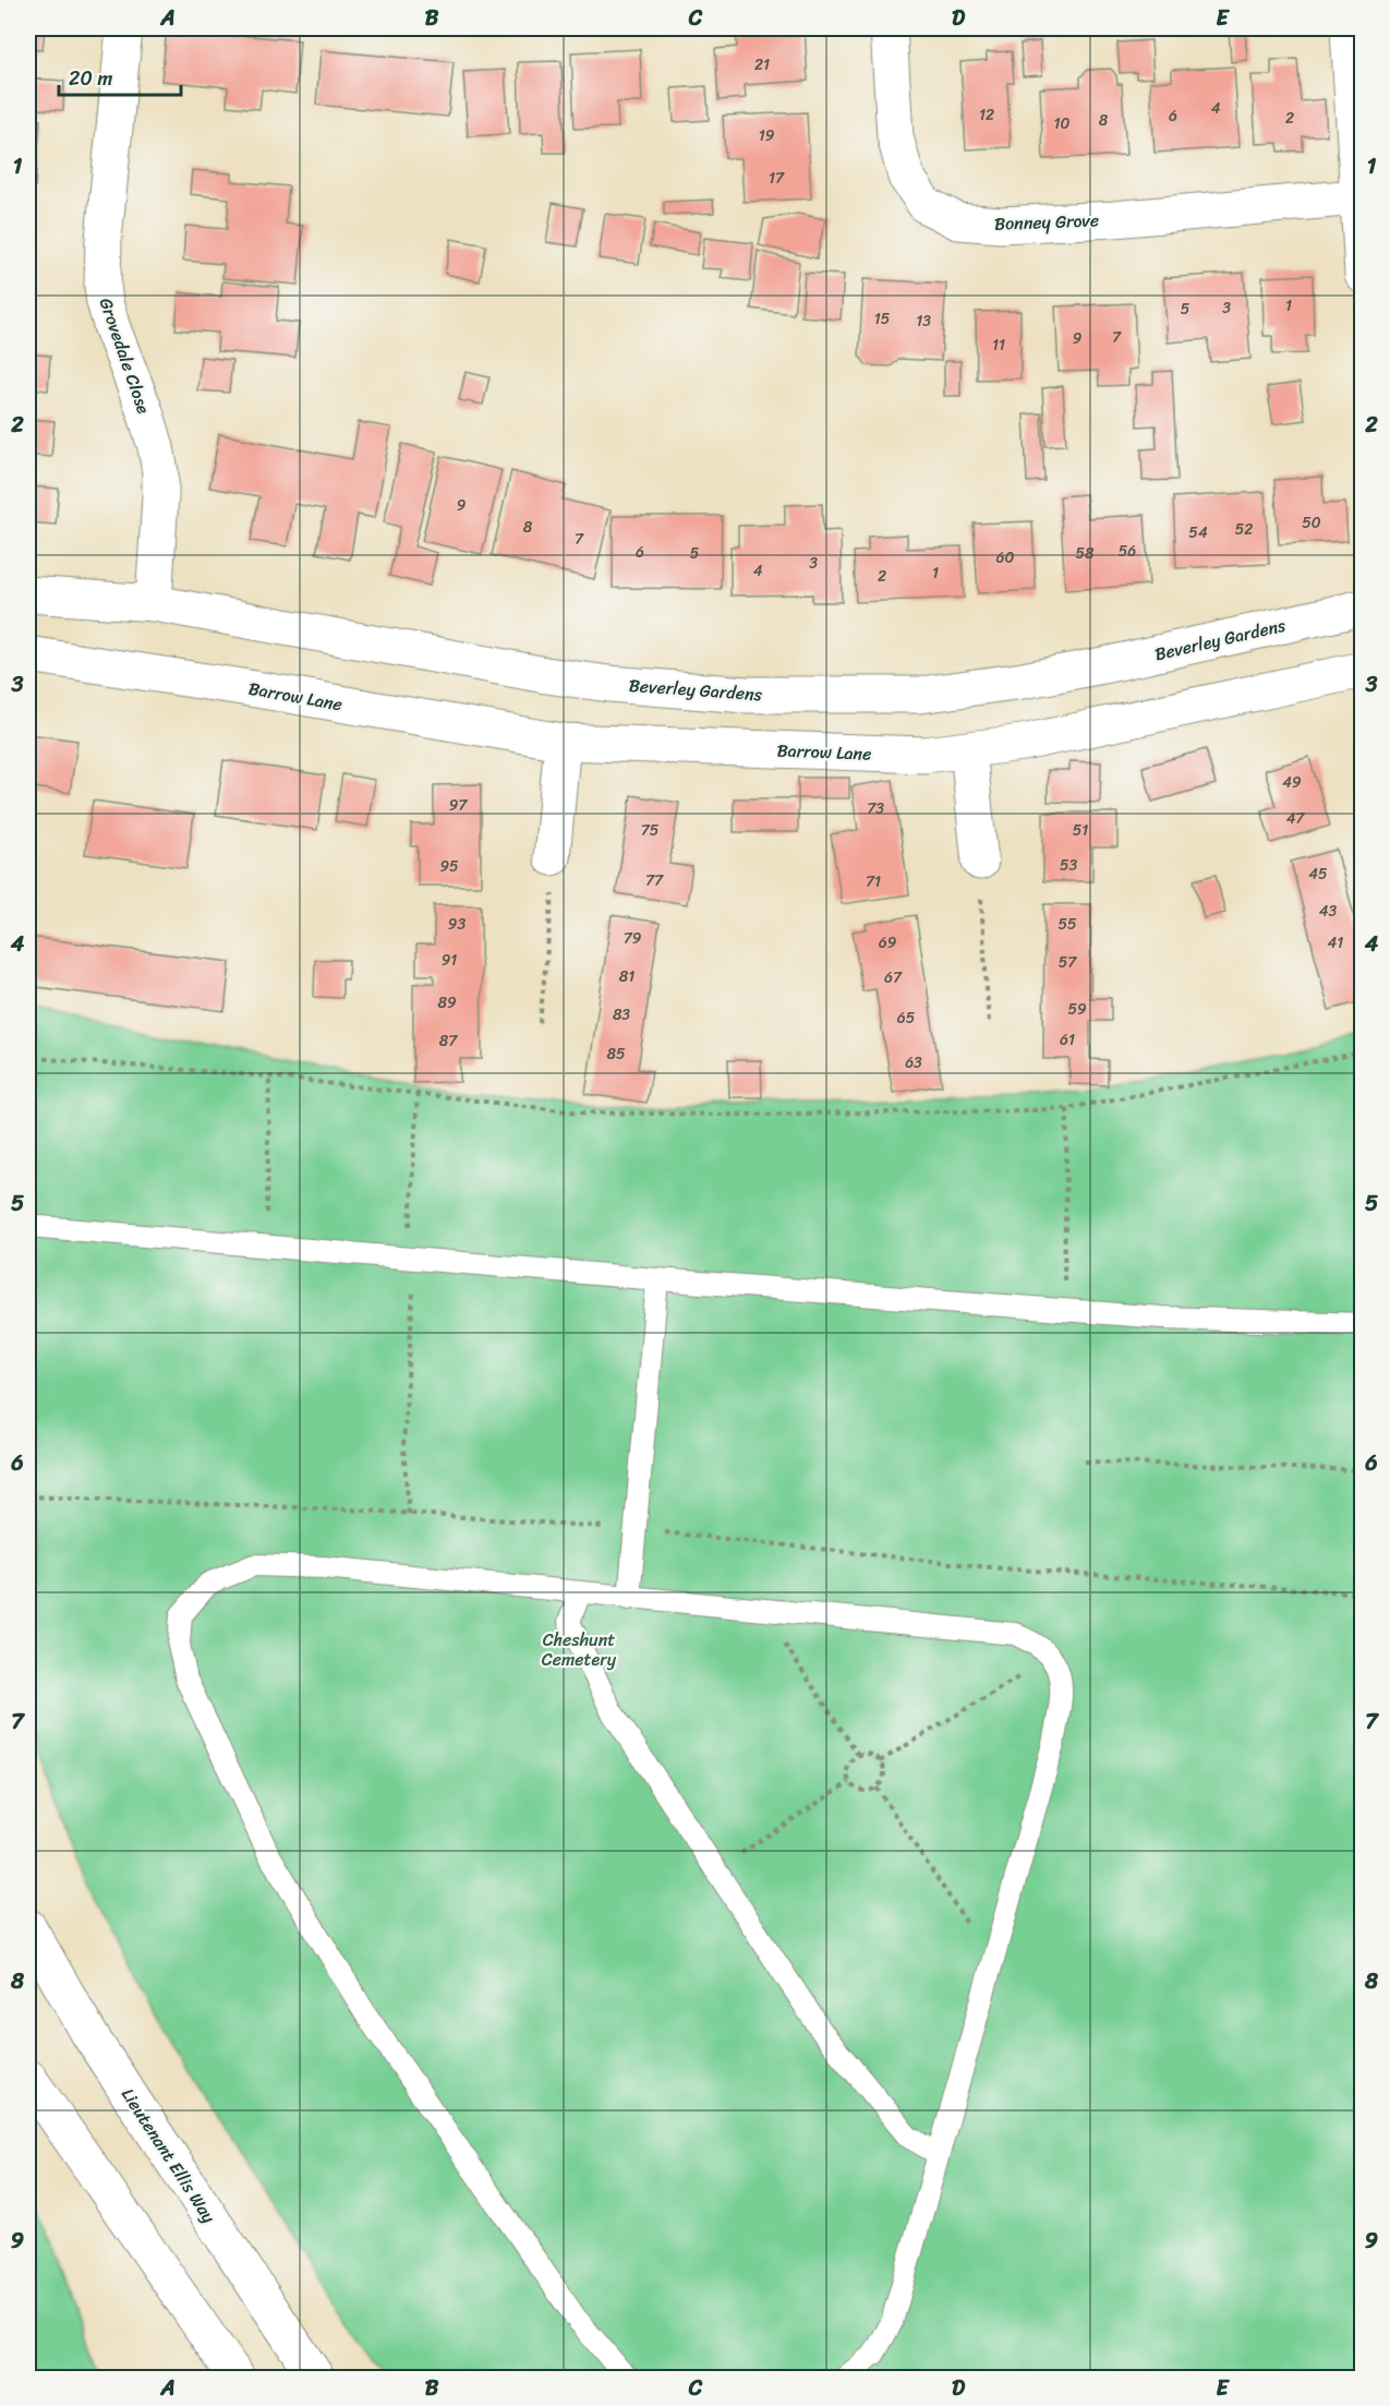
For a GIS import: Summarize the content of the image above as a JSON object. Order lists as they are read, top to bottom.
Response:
{
  "streets": {
    "street": [
      "Bonney Grove",
      "Grovedale Close",
      "Beverley Gardens",
      "Barrow Lane",
      "Lieutenant Ellis Way"
    ]
  },
  "crossings": [
    ["Grovedale Close", "Beverley Gardens"]
  ],
  "parks": ["Cheshunt Cemetery"],
  "house_numbers": [
    "21",
    "4",
    "12",
    "6",
    "2",
    "8",
    "10",
    "19",
    "17",
    "1",
    "3",
    "5",
    "15",
    "13",
    "7",
    "9",
    "11",
    "9",
    "50",
    "8",
    "52",
    "54",
    "7",
    "56",
    "6",
    "5",
    "58",
    "60",
    "3",
    "4",
    "1",
    "2",
    "49",
    "97",
    "73",
    "47",
    "75",
    "51",
    "53",
    "95",
    "45",
    "77",
    "71",
    "43",
    "93",
    "55",
    "79",
    "69",
    "41",
    "91",
    "57",
    "81",
    "67",
    "89",
    "59",
    "83",
    "65",
    "61",
    "87",
    "85",
    "63"
  ],
  "scale_bar": "20 m",
  "grid": {
    "columns": [
      "A",
      "B",
      "C",
      "D",
      "E"
    ],
    "rows": [
      "1",
      "2",
      "3",
      "4",
      "5",
      "6",
      "7",
      "8",
      "9"
    ]
  }
}
